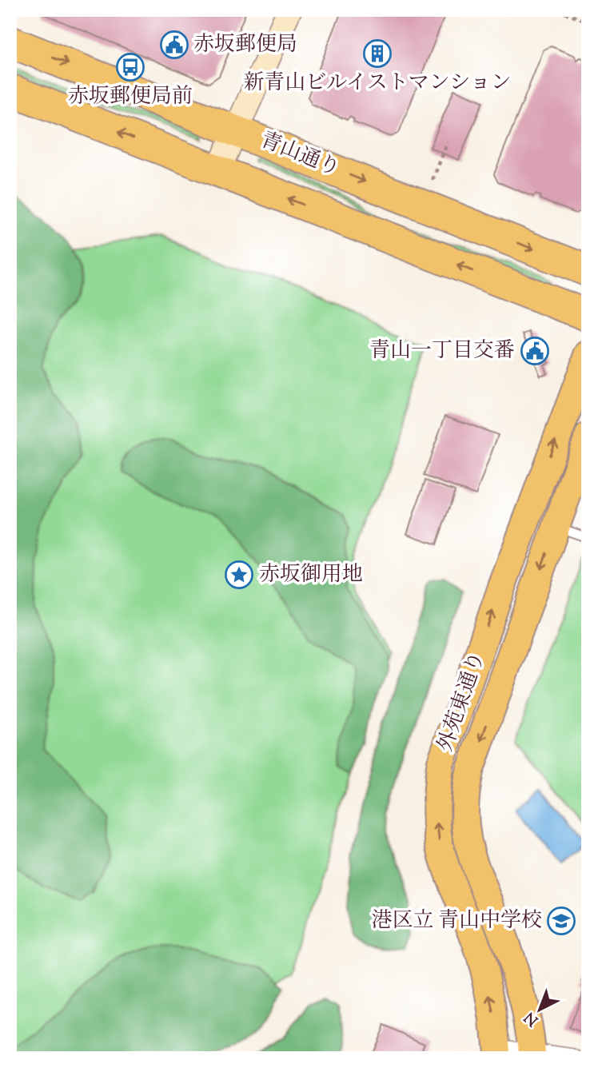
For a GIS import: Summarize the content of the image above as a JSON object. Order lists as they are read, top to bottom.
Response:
{
  "streets": {
    "highway": ["青山通り"],
    "main road": ["外苑東通り"]
  },
  "places": {
    "public building": ["赤坂郵便局", "青山一丁目交番"],
    "building": ["新青山ビルイストマンション"],
    "bus stop": ["赤坂郵便局前"],
    "place": ["赤坂御用地"],
    "school or university": ["港区立 青山中学校"]
  },
  "north": "bottom left"
}
